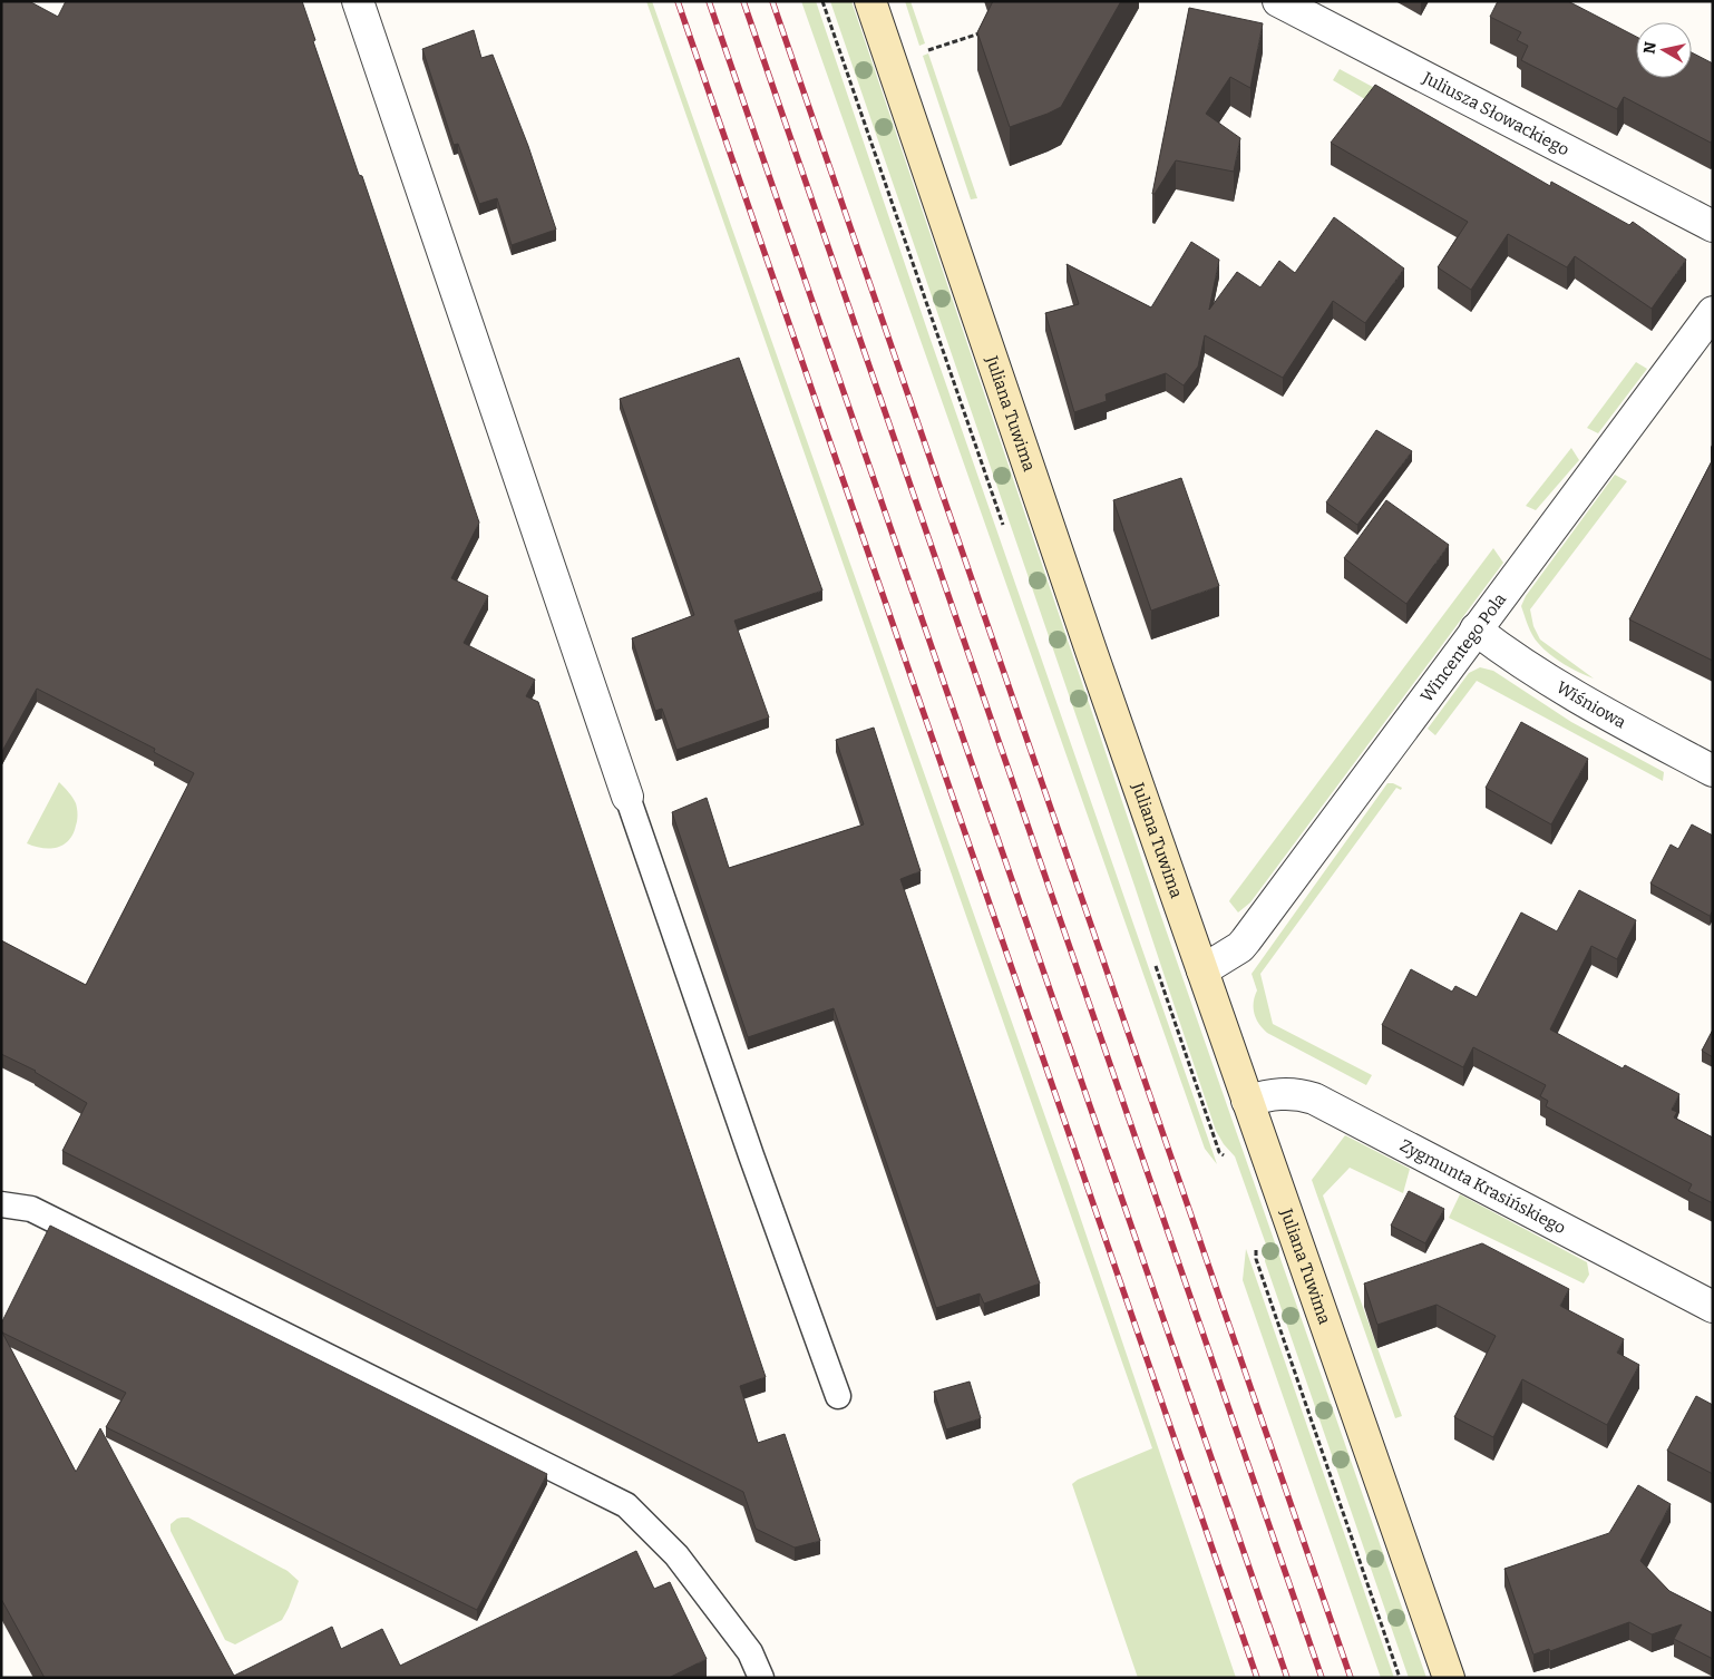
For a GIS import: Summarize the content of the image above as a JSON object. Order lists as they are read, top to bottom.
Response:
{
  "streets": {
    "street": [
      "Juliusza Słowackiego",
      "Juliana Tuwima",
      "Wincentego Pola",
      "Wiśniowa",
      "Zygmunta Krasińskiego"
    ]
  },
  "crossings": [
    ["Juliana Tuwima", "Wincentego Pola"],
    ["Juliana Tuwima", "Zygmunta Krasińskiego"],
    ["Wincentego Pola", "Wiśniowa"]
  ],
  "north": "left"
}
